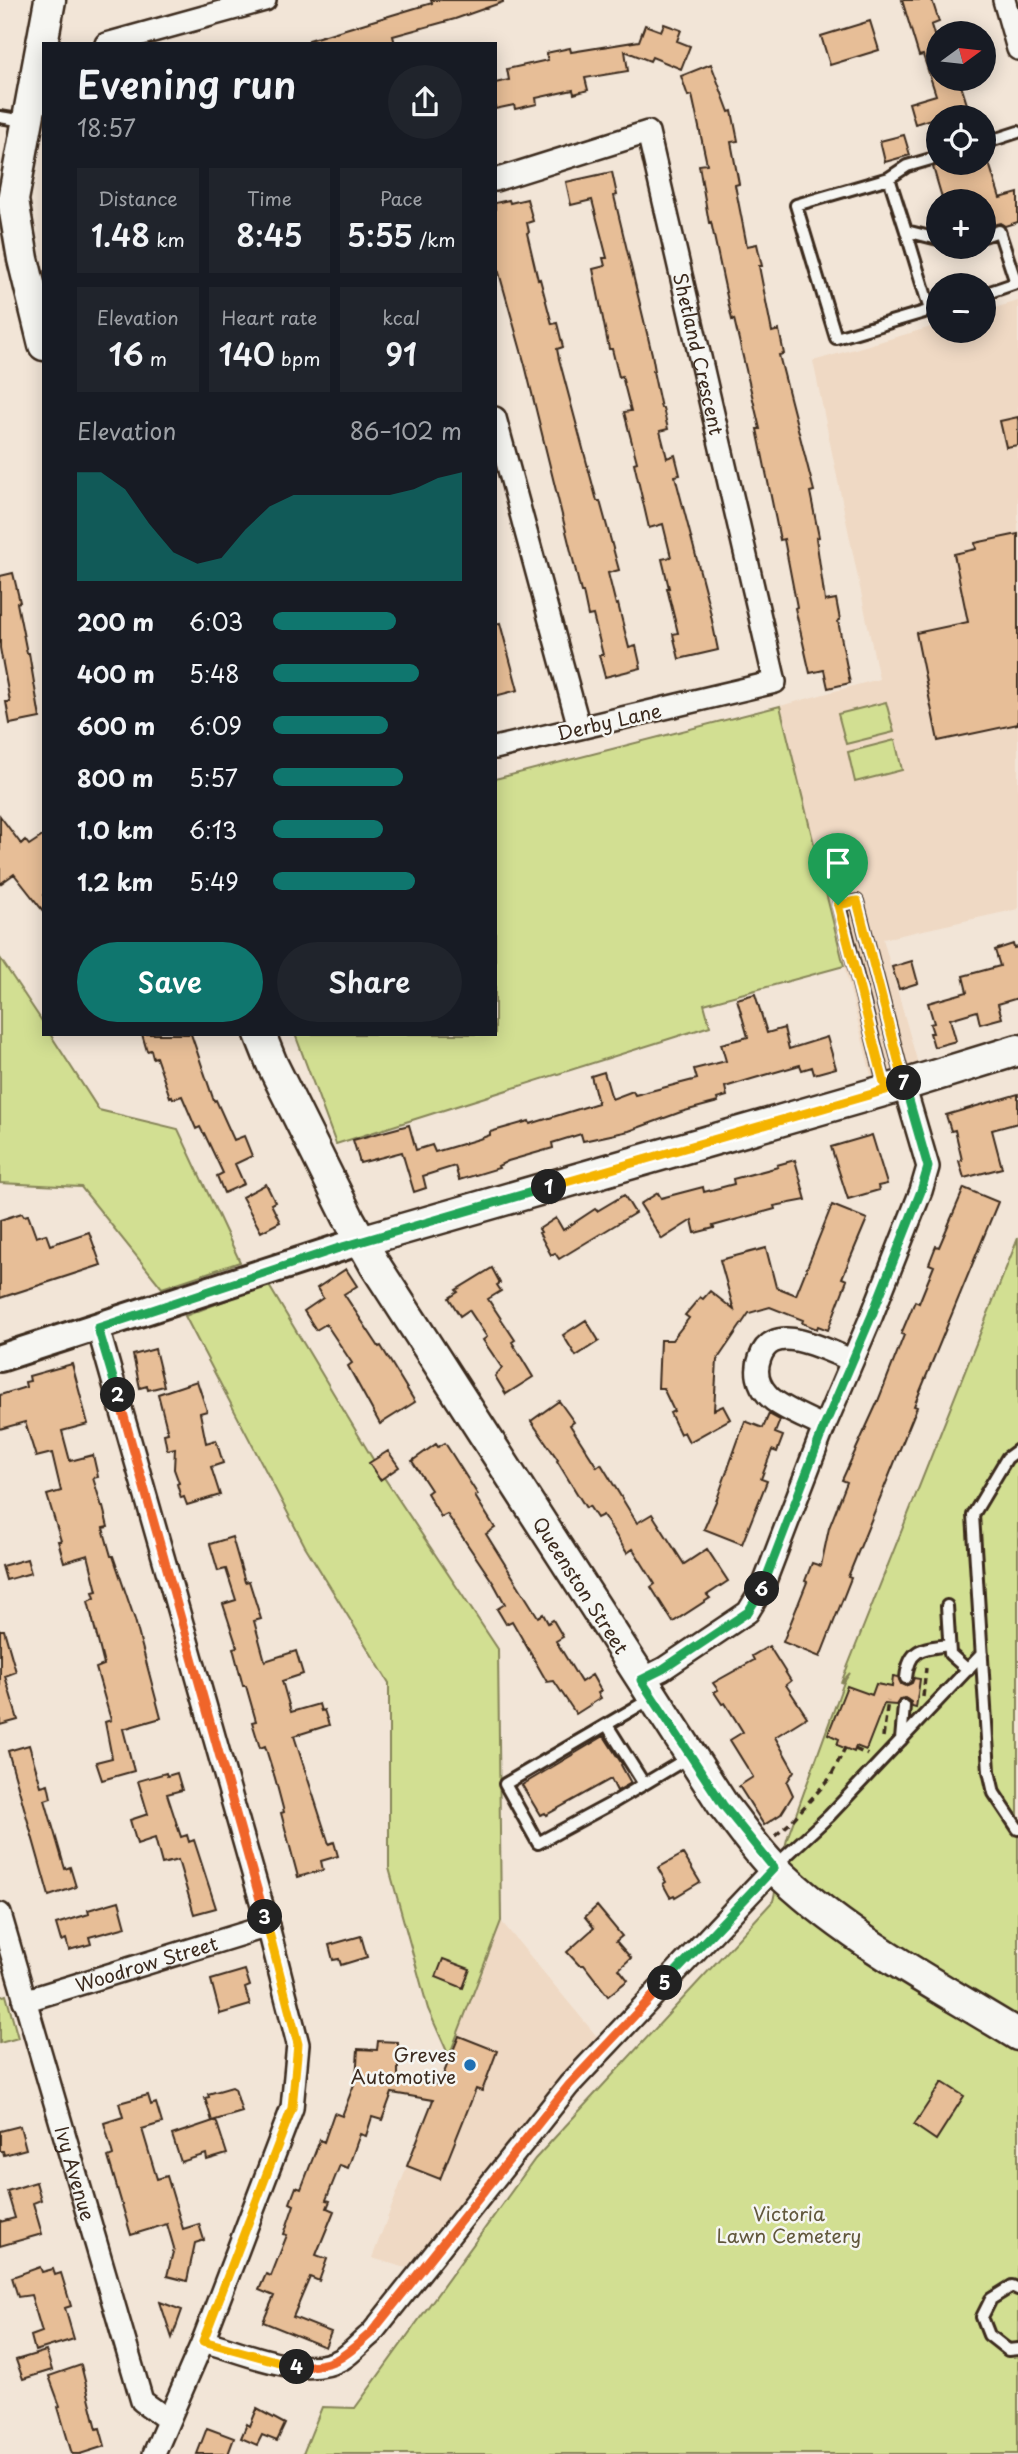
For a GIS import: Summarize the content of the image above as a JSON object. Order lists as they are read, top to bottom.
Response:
{
  "streets": {
    "main road": ["Queenston Street"],
    "street": [
      "Shetland Crescent",
      "Derby Lane",
      "Woodrow Street",
      "Ivy Avenue"
    ]
  },
  "crossings": [
    ["Shetland Crescent", "Derby Lane"],
    ["Woodrow Street", "Ivy Avenue"]
  ],
  "parks": ["Victoria Lawn Cemetery"],
  "places": ["Greves Automotive"],
  "north": "right",
  "page": {
    "map_buttons": ["+", "−"],
    "heading": ["Evening run", "18:57"],
    "stats": [
      ["Distance", "1.48 km"],
      ["Time", "8:45"],
      ["Pace", "5:55 /km"],
      ["Elevation", "16 m"],
      ["Heart rate", "140 bpm"],
      ["kcal", "91"]
    ],
    "chart": ["Elevation", "86–102 m"],
    "list": [
      {
        "name": "200 m",
        "note": "6:03"
      },
      {
        "name": "400 m",
        "note": "5:48"
      },
      {
        "name": "600 m",
        "note": "6:09"
      },
      {
        "name": "800 m",
        "note": "5:57"
      },
      {
        "name": "1.0 km",
        "note": "6:13"
      },
      {
        "name": "1.2 km",
        "note": "5:49"
      }
    ],
    "buttons": ["Save", "Share"],
    "pins": [
      "7",
      "1",
      "2",
      "6",
      "3",
      "5",
      "4"
    ]
  }
}
